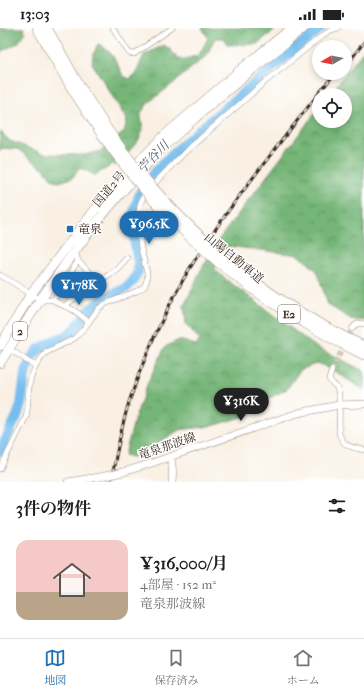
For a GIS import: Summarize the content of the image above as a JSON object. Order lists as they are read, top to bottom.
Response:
{
  "streets": {
    "highway": [
      "国道2号",
      "山陽自動車道",
      "E2",
      "2"
    ],
    "main road": ["竜泉那波線"]
  },
  "water": ["苧谷川"],
  "places": {
    "transit": ["竜泉"]
  },
  "north": "left",
  "page": {
    "status": "13:03",
    "price": ["¥96.5K", "¥178K", "¥316K"],
    "heading": "3件の物件",
    "list": [
      {
        "name": "¥316,000/月",
        "note": "4部屋 · 152 m² · 竜泉那波線"
      }
    ],
    "tabs": ["地図", "保存済み", "ホーム"]
  }
}
